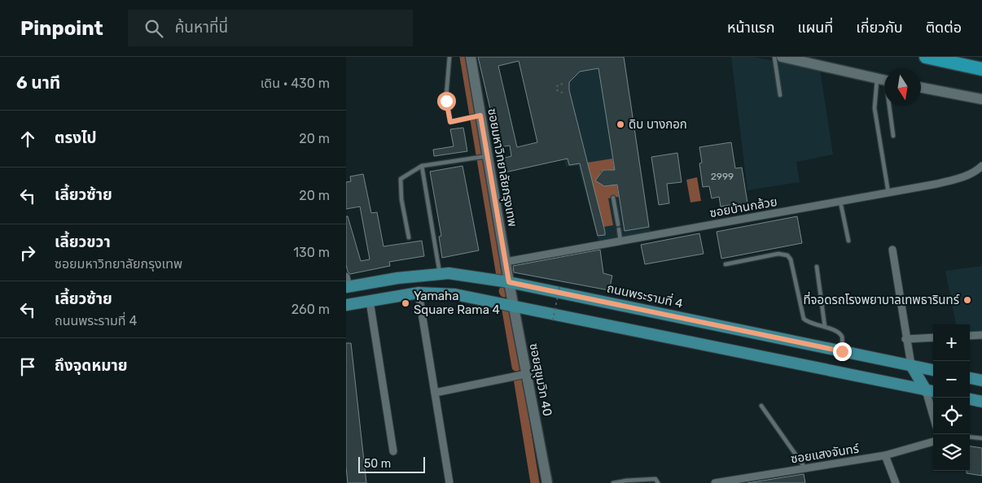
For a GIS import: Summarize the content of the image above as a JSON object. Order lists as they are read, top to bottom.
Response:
{
  "streets": {
    "main road": ["ถนนพระรามที่ 4"],
    "street": [
      "ซอยมหาวิทยาลัยกรุงเทพ",
      "ซอยบ้านกล้วย",
      "ซอยสุขุมวิท 40",
      "ซอยแสงจันทร์"
    ]
  },
  "crossings": [
    ["ซอยมหาวิทยาลัยกรุงเทพ", "ซอยบ้านกล้วย"],
    ["ซอยมหาวิทยาลัยกรุงเทพ", "ถนนพระรามที่ 4"],
    ["ซอยมหาวิทยาลัยกรุงเทพ", "ซอยสุขุมวิท 40"],
    ["ถนนพระรามที่ 4", "ซอยสุขุมวิท 40"]
  ],
  "places": ["ดิบ บางกอก", "ที่จอดรถโรงพยาบาลเทพธารินทร์", "Yamaha Square Rama 4"],
  "house_numbers": ["2999"],
  "scale_bar": "50 m",
  "north": "bottom",
  "page": {
    "header": "Pinpoint",
    "search": "ค้นหาที่นี่",
    "nav": [
      "หน้าแรก",
      "แผนที่",
      "เกี่ยวกับ",
      "ติดต่อ"
    ],
    "heading": ["6 นาที", "เดิน · 430 m"],
    "list": [
      ["ตรงไป", "20 m"],
      ["เลี้ยวซ้าย", "20 m"],
      ["เลี้ยวขวา", "ซอยมหาวิทยาลัยกรุงเทพ", "130 m"],
      ["เลี้ยวซ้าย", "ถนนพระรามที่ 4", "260 m"],
      "ถึงจุดหมาย"
    ],
    "map_buttons": ["+", "−"],
    "scale": "50 m"
  }
}
